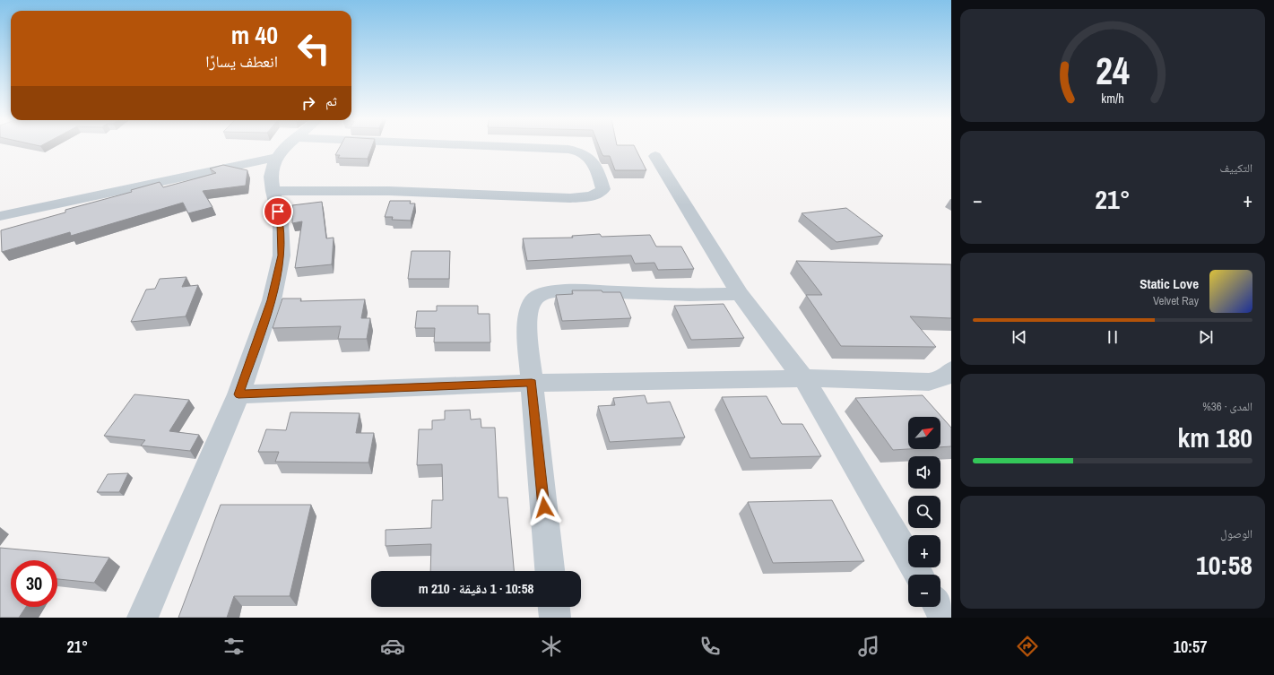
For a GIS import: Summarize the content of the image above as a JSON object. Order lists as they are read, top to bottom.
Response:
{
  "north": "top right",
  "page": {
    "turn": ["40 m", "انعطف يسارًا"],
    "then": "ثم",
    "tile": [
      "التكييف",
      ["المدى · 36%", "180 km"],
      ["الوصول", "10:58"]
    ],
    "heat": ["−", "21°", "+"],
    "song": ["Static Love", "Velvet Ray"],
    "map_buttons": ["+", "−"],
    "limit": "30",
    "trip": "10:58 · 1 دقيقة · 210 m",
    "tabs": ["10:57", "21°"],
    "gauge": ["24", "km/h"]
  }
}
